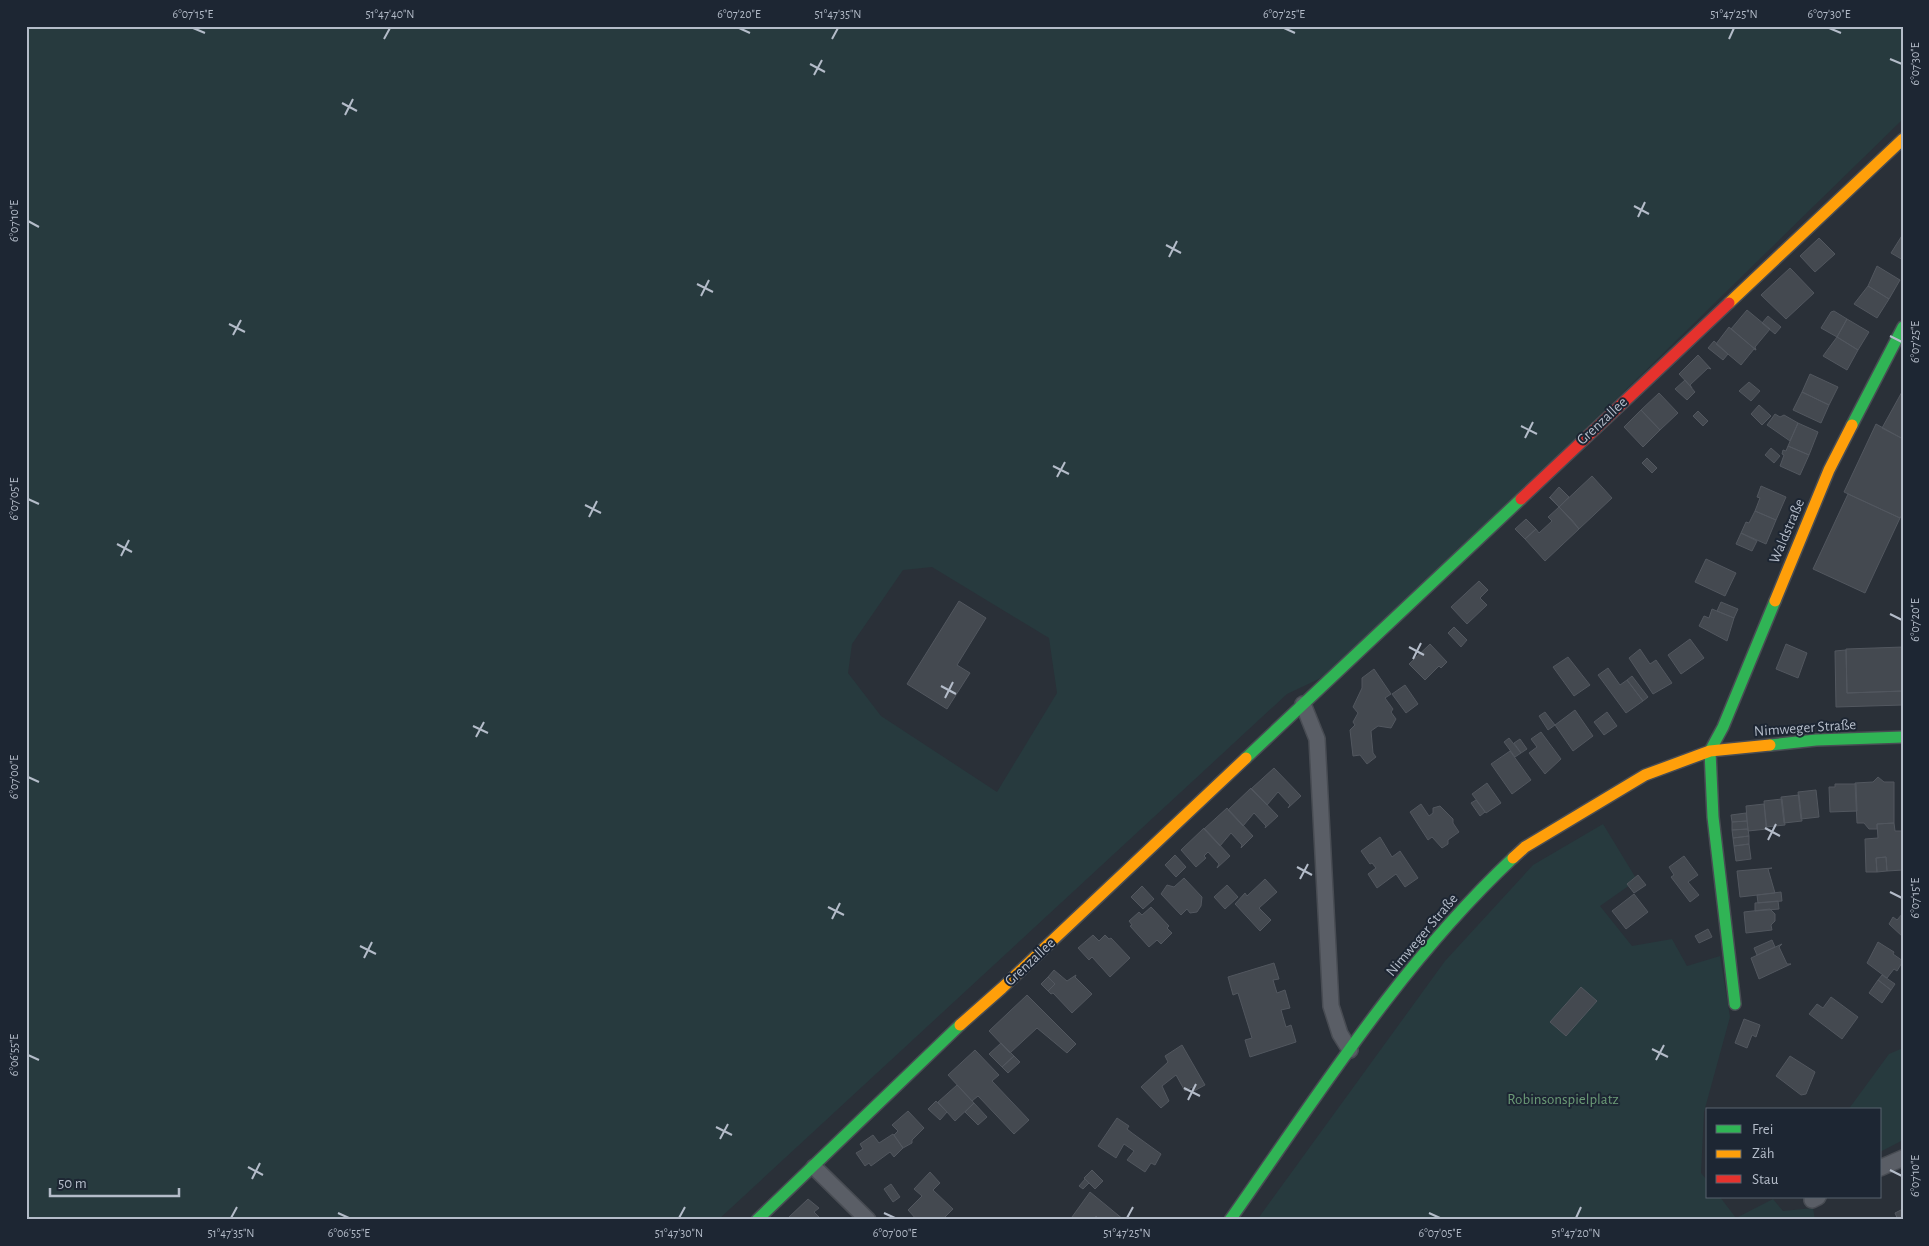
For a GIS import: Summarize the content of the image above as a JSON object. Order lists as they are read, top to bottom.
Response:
{
  "streets": {
    "street": ["Grenzallee", "Waldstraße", "Nimweger Straße"]
  },
  "crossings": [
    ["Waldstraße", "Nimweger Straße"]
  ],
  "parks": ["Robinsonspielplatz"],
  "legend": ["Frei", "Zäh", "Stau"],
  "scale_bar": "50 m",
  "coordinates": [
    "6°07'15\"E",
    "51°47'40\"N",
    "6°07'20\"E",
    "51°47'35\"N",
    "6°07'25\"E",
    "51°47'25\"N",
    "6°07'30\"E",
    "6°07'10\"E",
    "6°07'05\"E",
    "6°07'00\"E",
    "6°06'55\"E",
    "51°47'30\"N",
    "51°47'20\"N"
  ]
}
